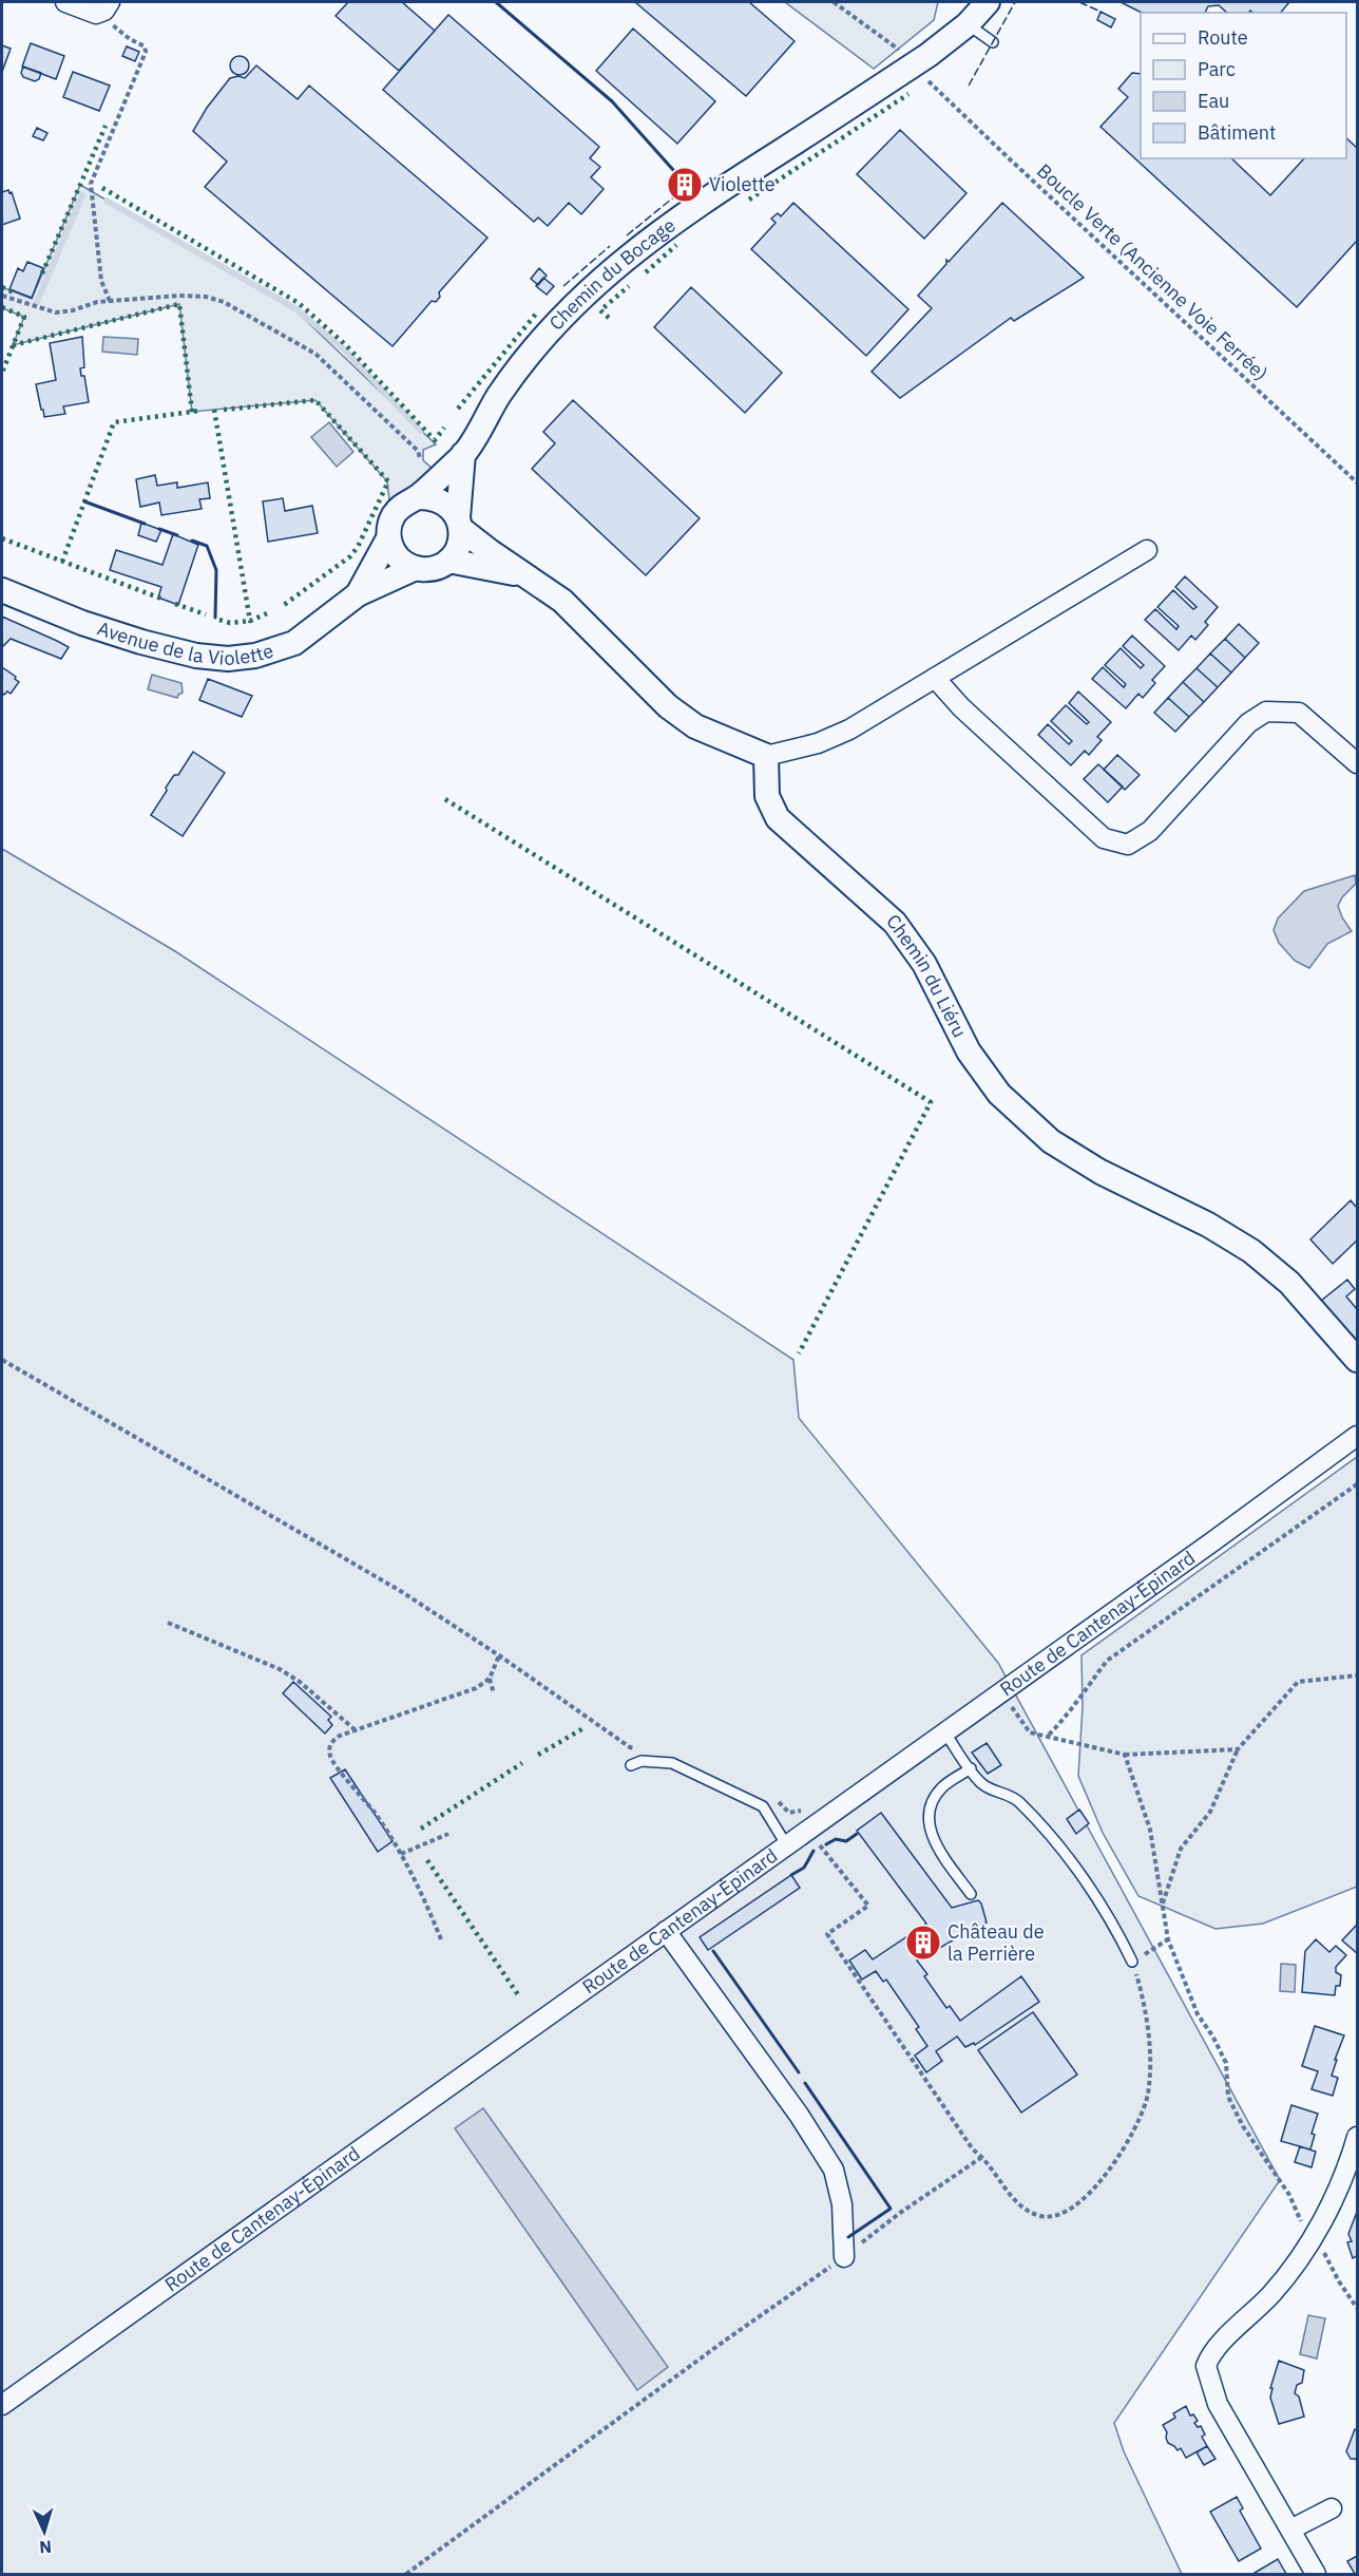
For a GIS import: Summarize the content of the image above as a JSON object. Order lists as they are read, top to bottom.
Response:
{
  "streets": {
    "street": [
      "Chemin du Bocage",
      "Avenue de la Violette",
      "Chemin du Liéru",
      "Route de Cantenay-Épinard"
    ],
    "path": ["Boucle Verte (Ancienne Voie Ferrée)"]
  },
  "crossings": [
    ["Chemin du Bocage", "Avenue de la Violette"]
  ],
  "places": {
    "building": ["Violette", "Château de la Perrière"]
  },
  "legend": [
    "Route",
    "Parc",
    "Eau",
    "Bâtiment"
  ],
  "north": "bottom"
}
